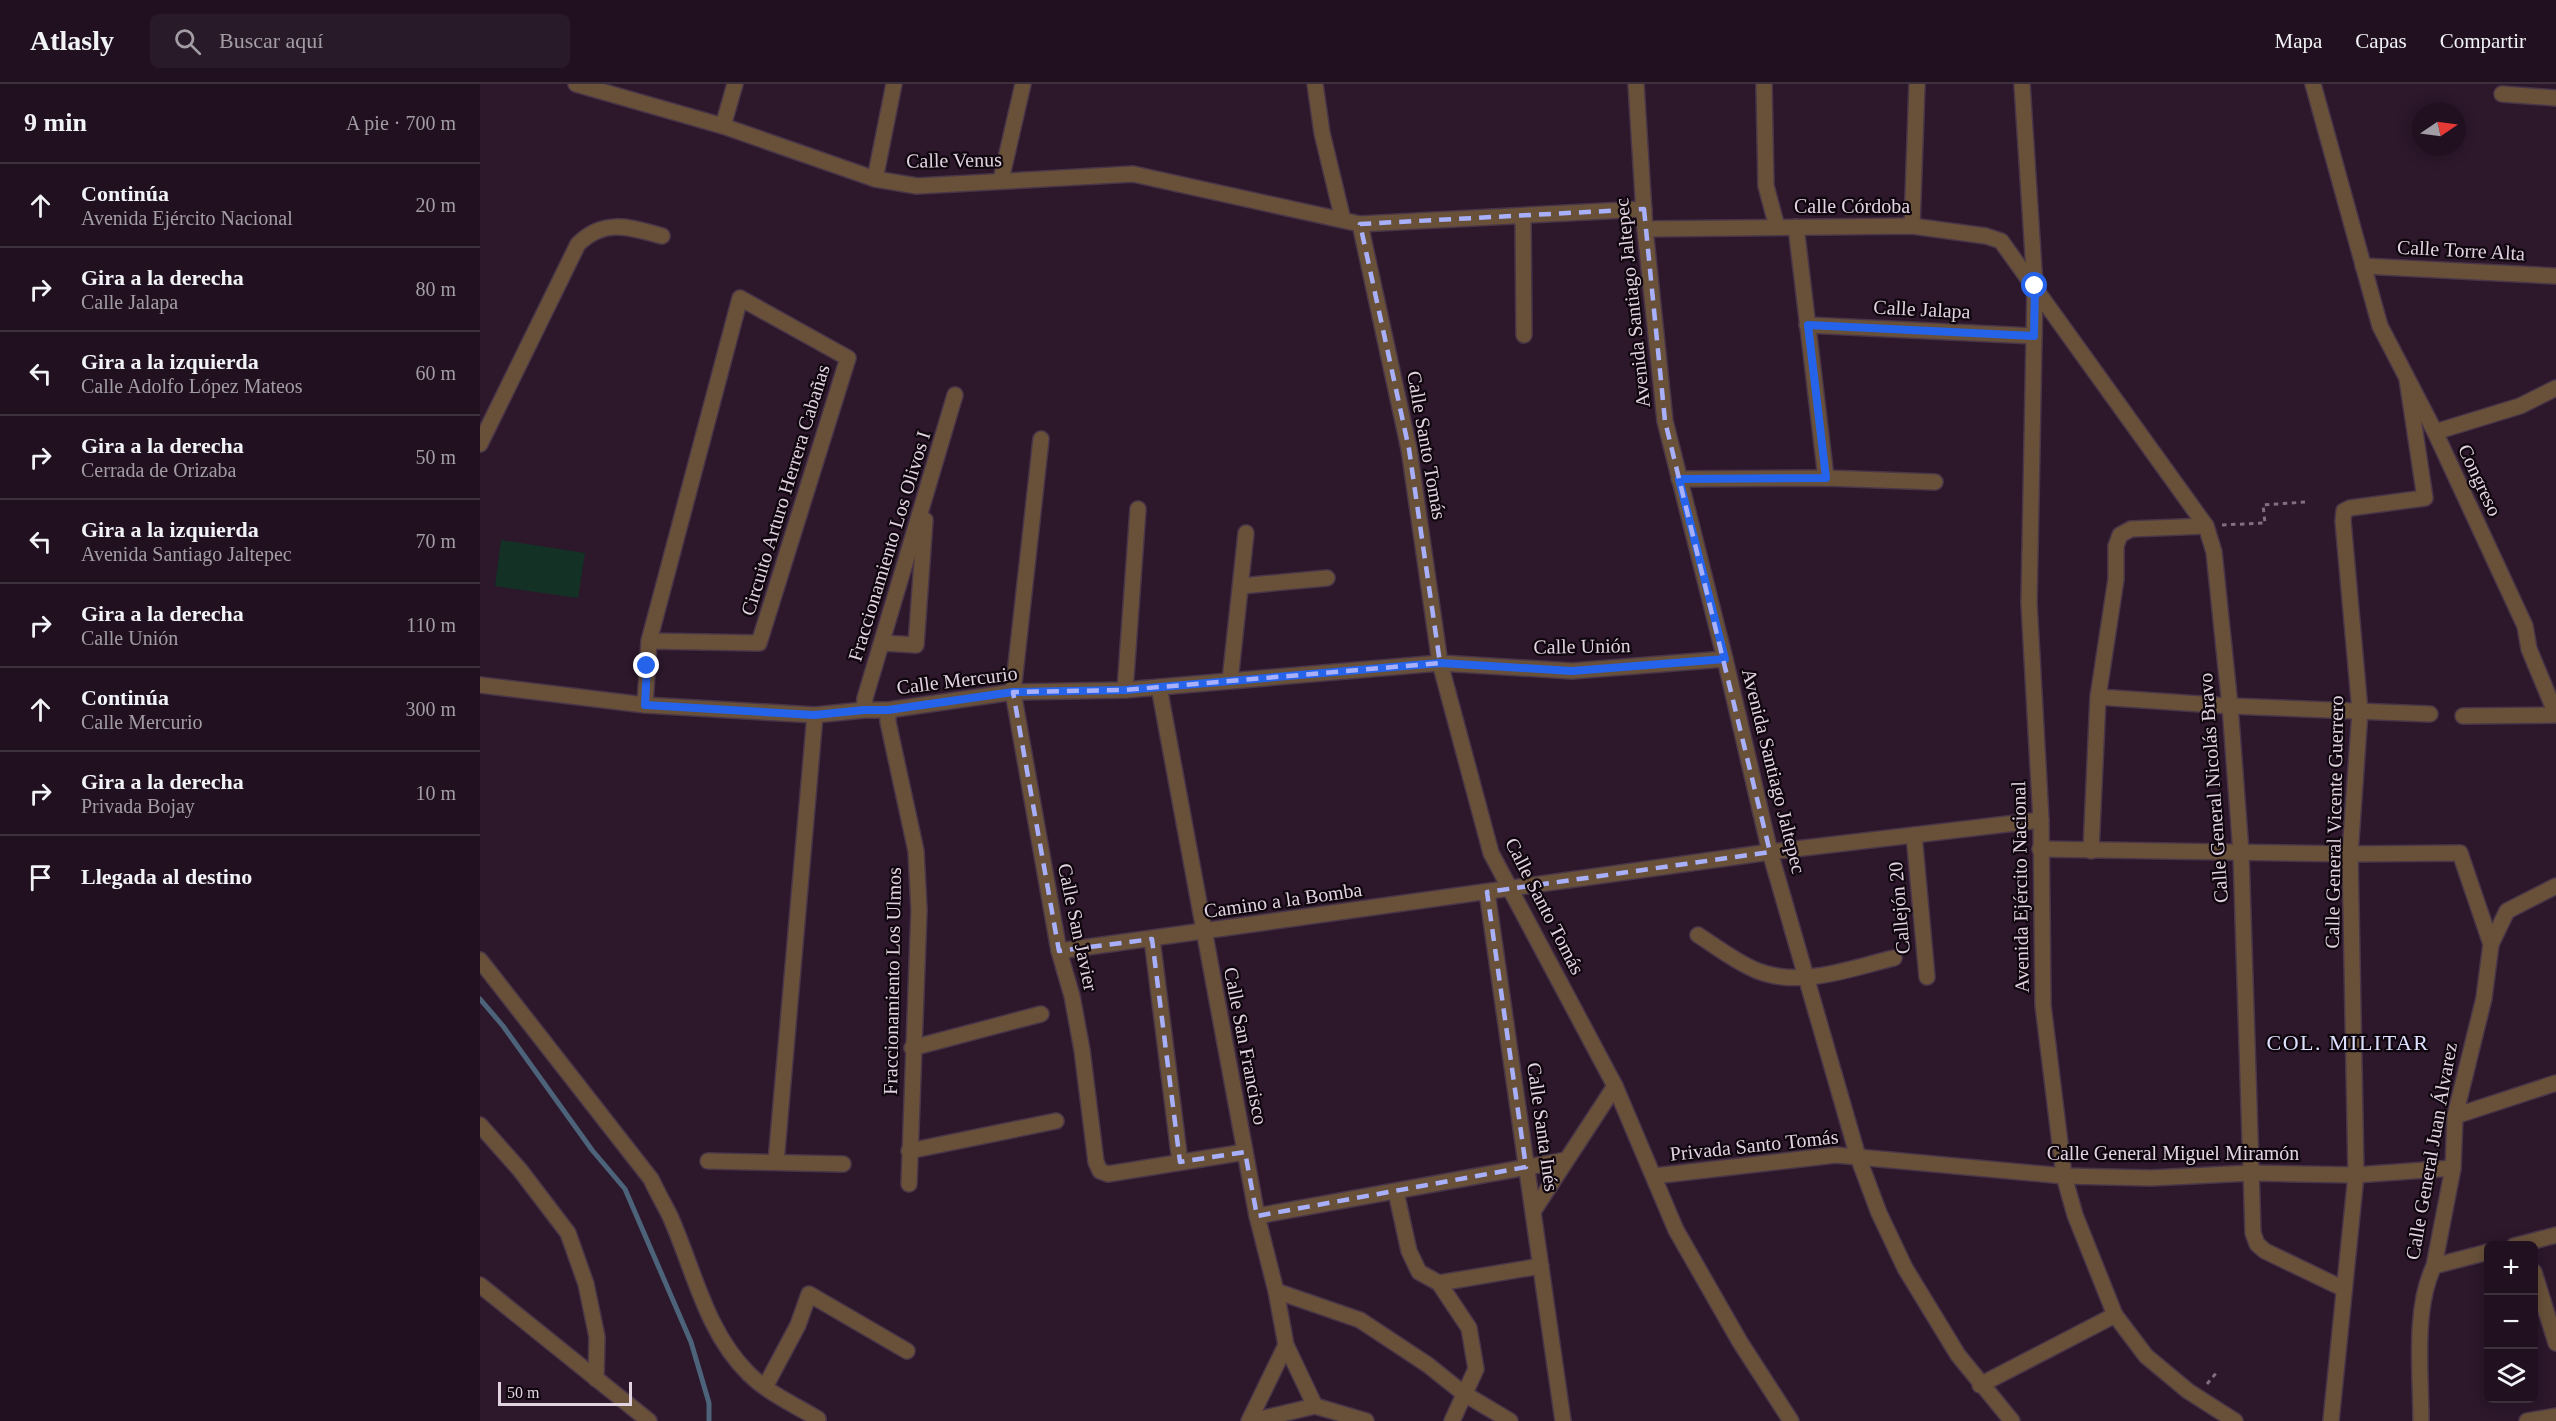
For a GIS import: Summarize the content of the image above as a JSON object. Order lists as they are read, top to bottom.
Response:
{
  "streets": {
    "street": [
      "Calle Venus",
      "Calle Córdoba",
      "Calle Torre Alta",
      "Avenida Santiago Jaltepec",
      "Calle Jalapa",
      "Calle Santo Tomás",
      "Congreso",
      "Circuito Arturo Herrera Cabañas",
      "Fraccionamiento Los Olivos I",
      "Calle Unión",
      "Calle Mercurio",
      "Calle General Nicolás Bravo",
      "Calle General Vicente Guerrero",
      "Avenida Ejército Nacional",
      "Camino a la Bomba",
      "Callejón 20",
      "Calle San Javier",
      "Fraccionamiento Los Ulmos",
      "Calle San Francisco",
      "Calle Santa Inés",
      "Privada Santo Tomás",
      "Calle General Juan Álvarez",
      "Calle General Miguel Miramón"
    ]
  },
  "crossings": [
    ["Calle Córdoba", "Avenida Santiago Jaltepec"],
    ["Calle Córdoba", "Calle General Nicolás Bravo"],
    ["Calle Córdoba", "Avenida Ejército Nacional"],
    ["Calle Torre Alta", "Congreso"],
    ["Avenida Santiago Jaltepec", "Calle Unión"],
    ["Avenida Santiago Jaltepec", "Camino a la Bomba"],
    ["Avenida Santiago Jaltepec", "Privada Santo Tomás"],
    ["Avenida Santiago Jaltepec", "Calle General Miguel Miramón"],
    ["Calle Jalapa", "Avenida Ejército Nacional"],
    ["Calle Santo Tomás", "Calle Unión"],
    ["Calle Santo Tomás", "Calle Mercurio"],
    ["Calle Santo Tomás", "Camino a la Bomba"],
    ["Calle Santo Tomás", "Privada Santo Tomás"],
    ["Congreso", "Calle General Vicente Guerrero"],
    ["Circuito Arturo Herrera Cabañas", "Calle Mercurio"],
    ["Fraccionamiento Los Olivos I", "Calle Mercurio"],
    ["Calle Unión", "Calle Mercurio"],
    ["Calle Mercurio", "Calle San Javier"],
    ["Calle Mercurio", "Fraccionamiento Los Ulmos"],
    ["Calle Mercurio", "Calle San Francisco"],
    ["Calle General Nicolás Bravo", "Calle General Vicente Guerrero"],
    ["Calle General Nicolás Bravo", "Avenida Ejército Nacional"],
    ["Calle General Nicolás Bravo", "Calle General Miguel Miramón"],
    ["Calle General Vicente Guerrero", "Calle General Miguel Miramón"],
    ["Avenida Ejército Nacional", "Camino a la Bomba"],
    ["Avenida Ejército Nacional", "Calle General Miguel Miramón"],
    ["Camino a la Bomba", "Callejón 20"],
    ["Camino a la Bomba", "Calle San Javier"],
    ["Camino a la Bomba", "Calle San Francisco"],
    ["Camino a la Bomba", "Calle Santa Inés"],
    ["Privada Santo Tomás", "Calle General Miguel Miramón"],
    ["Calle General Juan Álvarez", "Calle General Miguel Miramón"]
  ],
  "districts": ["COL. MILITAR"],
  "scale_bar": "50 m",
  "north": "right",
  "page": {
    "header": "Atlasly",
    "search": "Buscar aquí",
    "nav": ["Mapa", "Capas", "Compartir"],
    "heading": ["9 min", "A pie · 700 m"],
    "list": [
      ["Continúa", "Avenida Ejército Nacional", "20 m"],
      ["Gira a la derecha", "Calle Jalapa", "80 m"],
      ["Gira a la izquierda", "Calle Adolfo López Mateos", "60 m"],
      ["Gira a la derecha", "Cerrada de Orizaba", "50 m"],
      ["Gira a la izquierda", "Avenida Santiago Jaltepec", "70 m"],
      ["Gira a la derecha", "Calle Unión", "110 m"],
      ["Continúa", "Calle Mercurio", "300 m"],
      ["Gira a la derecha", "Privada Bojay", "10 m"],
      "Llegada al destino"
    ],
    "map_buttons": ["+", "−"],
    "scale": "50 m"
  }
}
